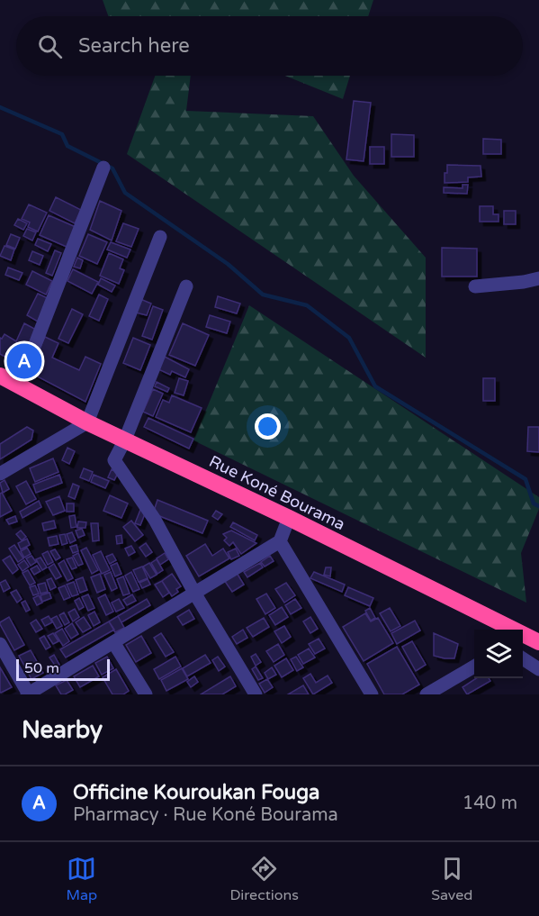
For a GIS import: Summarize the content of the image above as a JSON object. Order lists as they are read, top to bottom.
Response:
{
  "streets": {
    "highway": ["Rue Koné Bourama"]
  },
  "scale_bar": "50 m",
  "page": {
    "search": "Search here",
    "pins": "A",
    "scale": "50 m",
    "heading": "Nearby",
    "list": [
      {
        "mark": "A",
        "name": "Officine Kouroukan Fouga",
        "note": "Pharmacy · Rue Koné Bourama",
        "value": "140 m"
      }
    ],
    "nav": ["Map", "Directions", "Saved"]
  }
}
